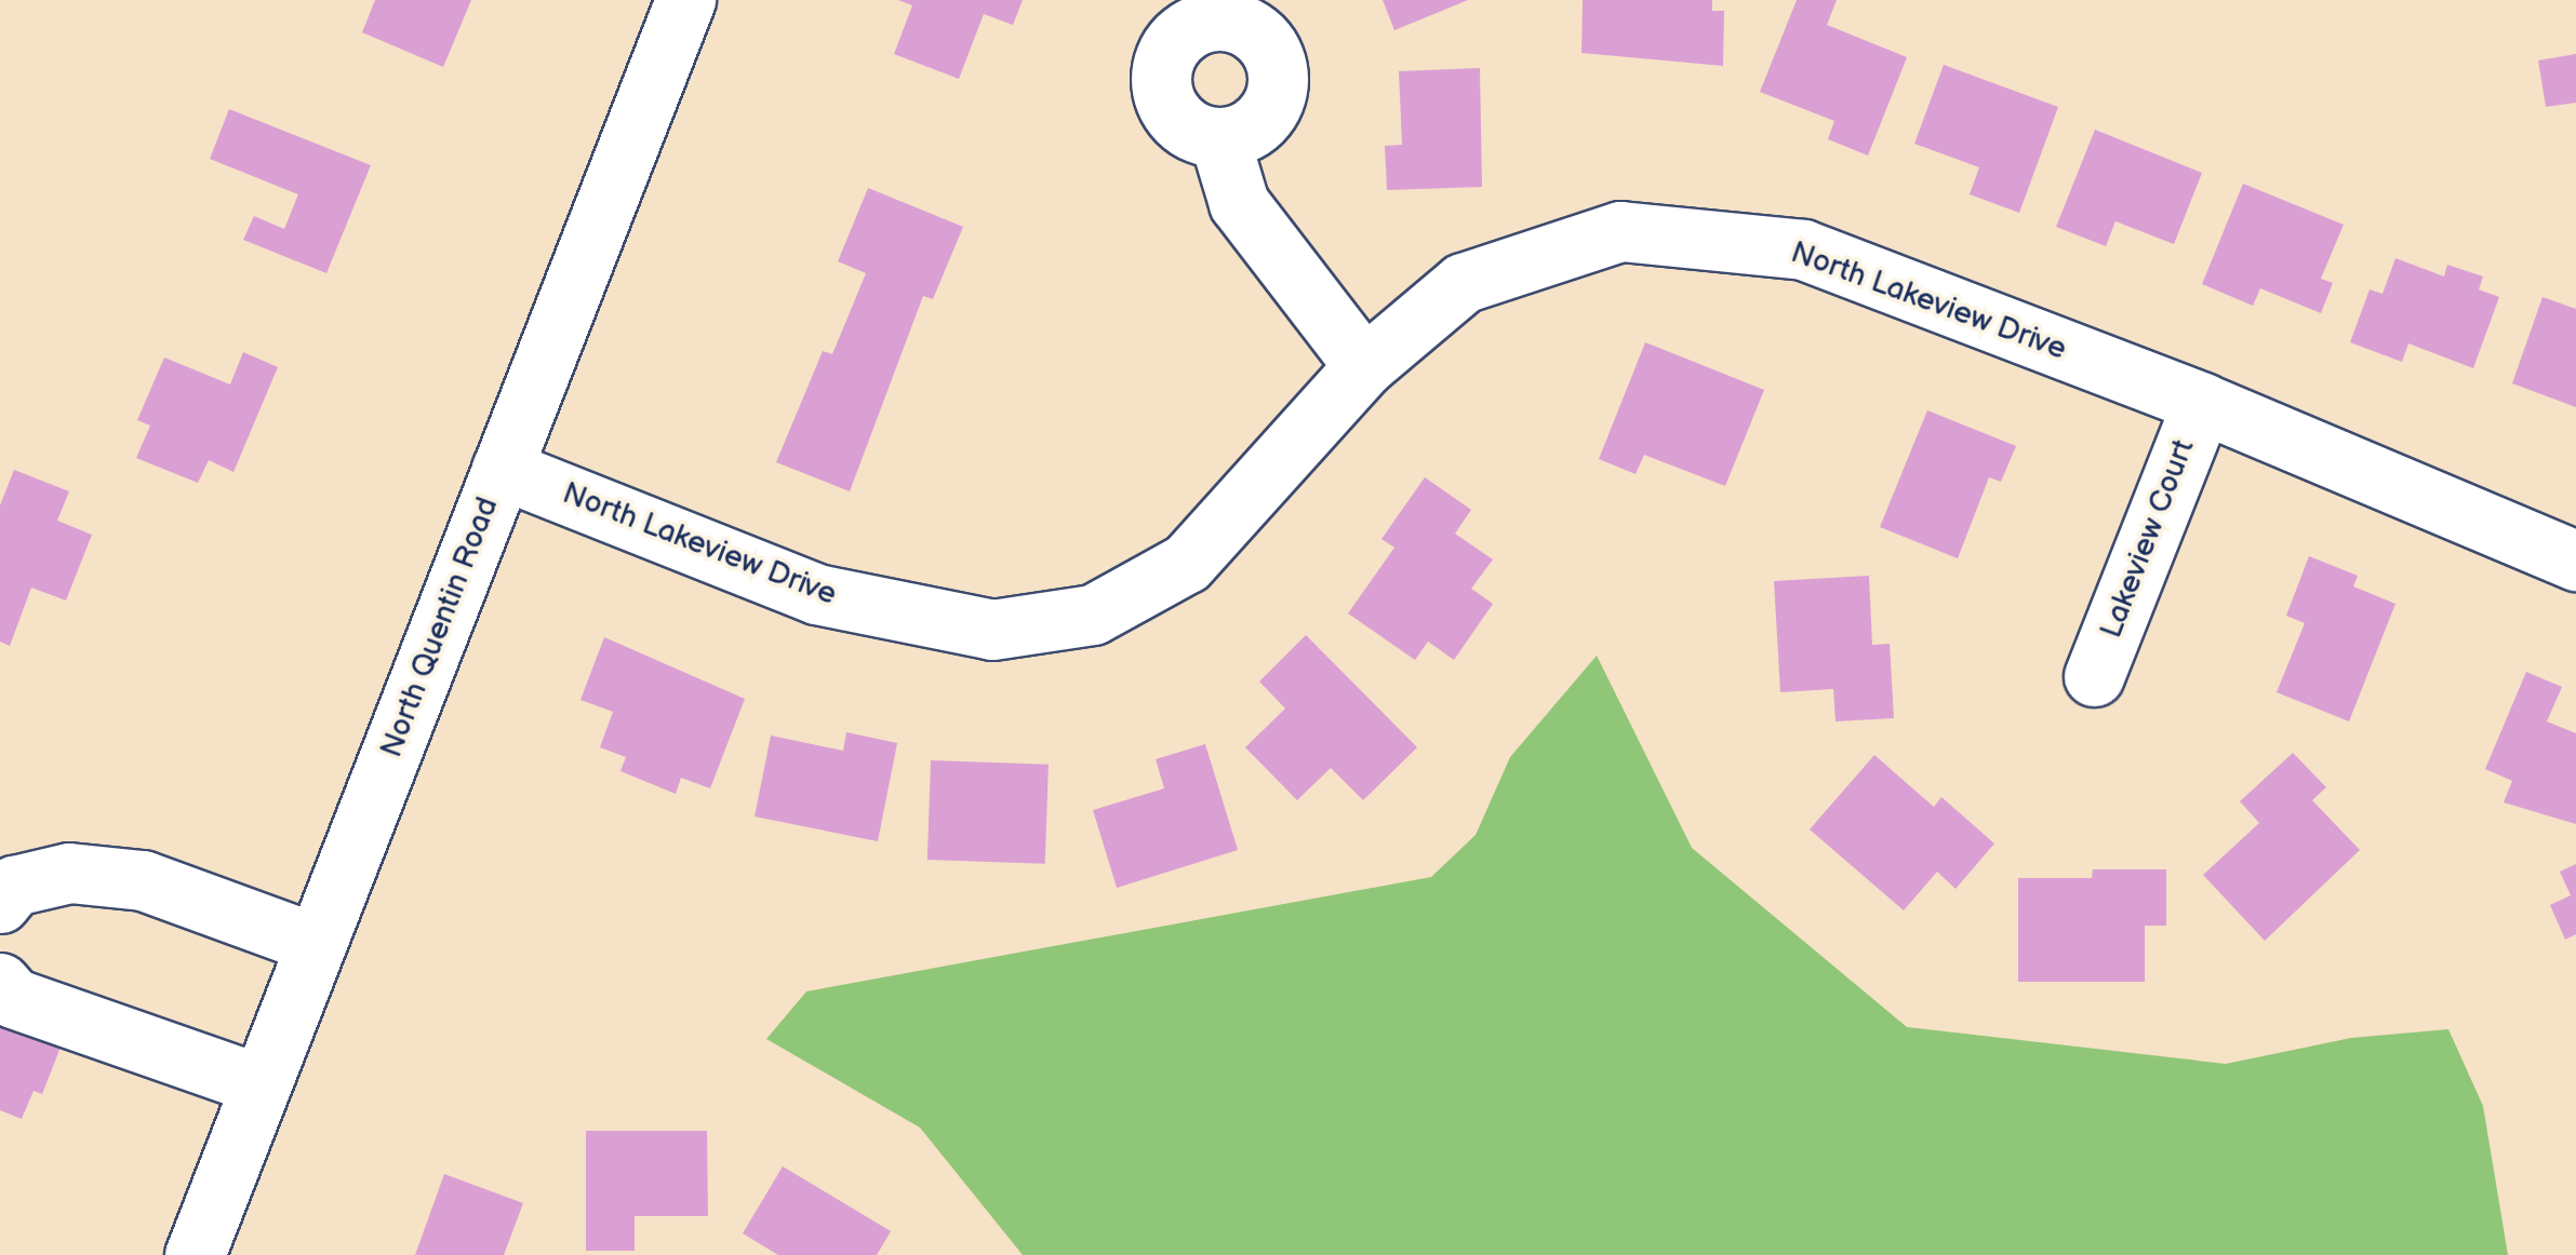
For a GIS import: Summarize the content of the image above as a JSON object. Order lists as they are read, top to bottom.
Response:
{
  "streets": {
    "street": ["North Lakeview Drive", "Lakeview Court", "North Quentin Road"]
  },
  "crossings": [
    ["North Lakeview Drive", "Lakeview Court"],
    ["North Lakeview Drive", "North Quentin Road"]
  ]
}
